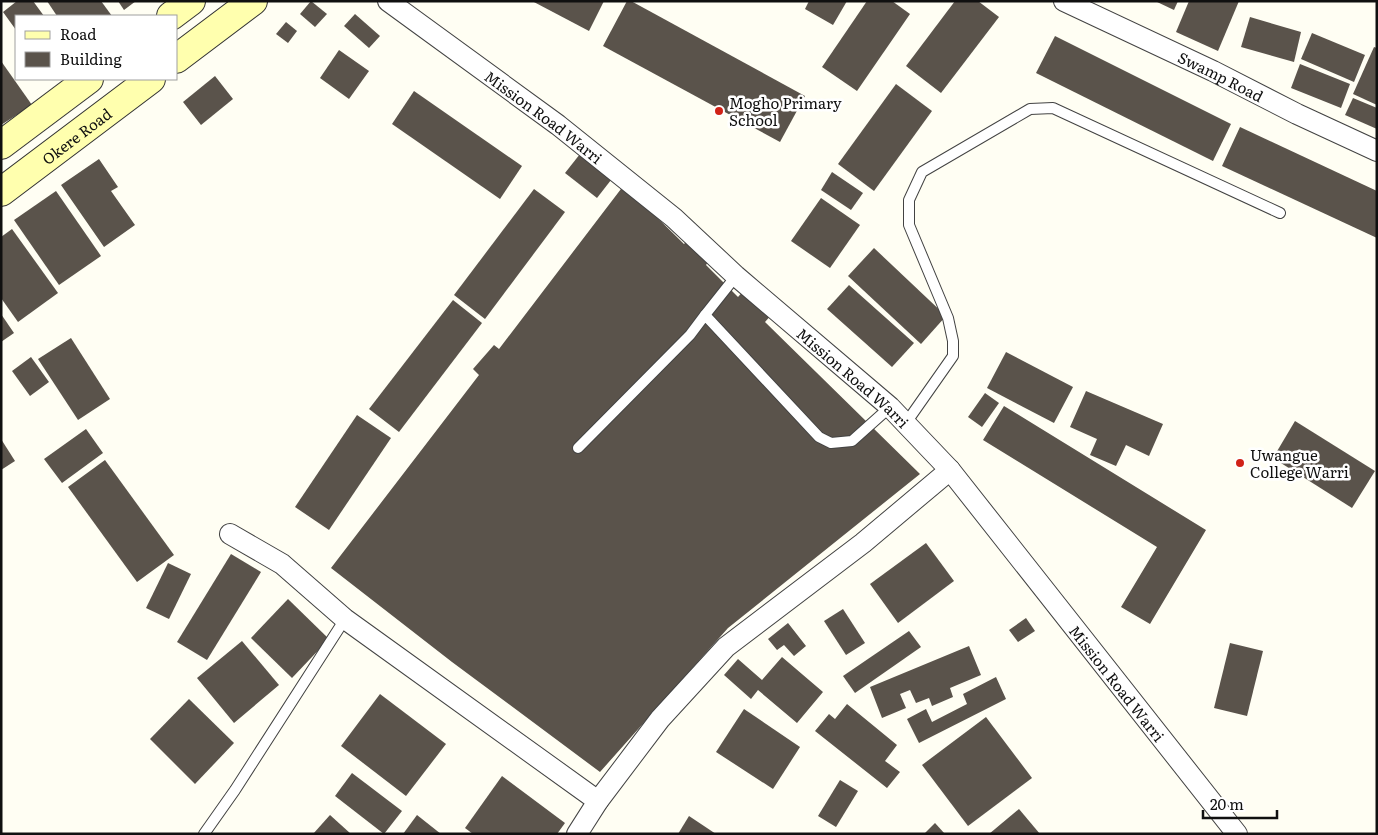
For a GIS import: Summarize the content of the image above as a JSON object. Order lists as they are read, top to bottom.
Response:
{
  "streets": {
    "main road": ["Okere Road"],
    "street": ["Swamp Road", "Mission Road Warri"]
  },
  "places": ["Mogho Primary School", "Uwangue College Warri"],
  "legend": ["Road", "Building"],
  "scale_bar": "20 m"
}
